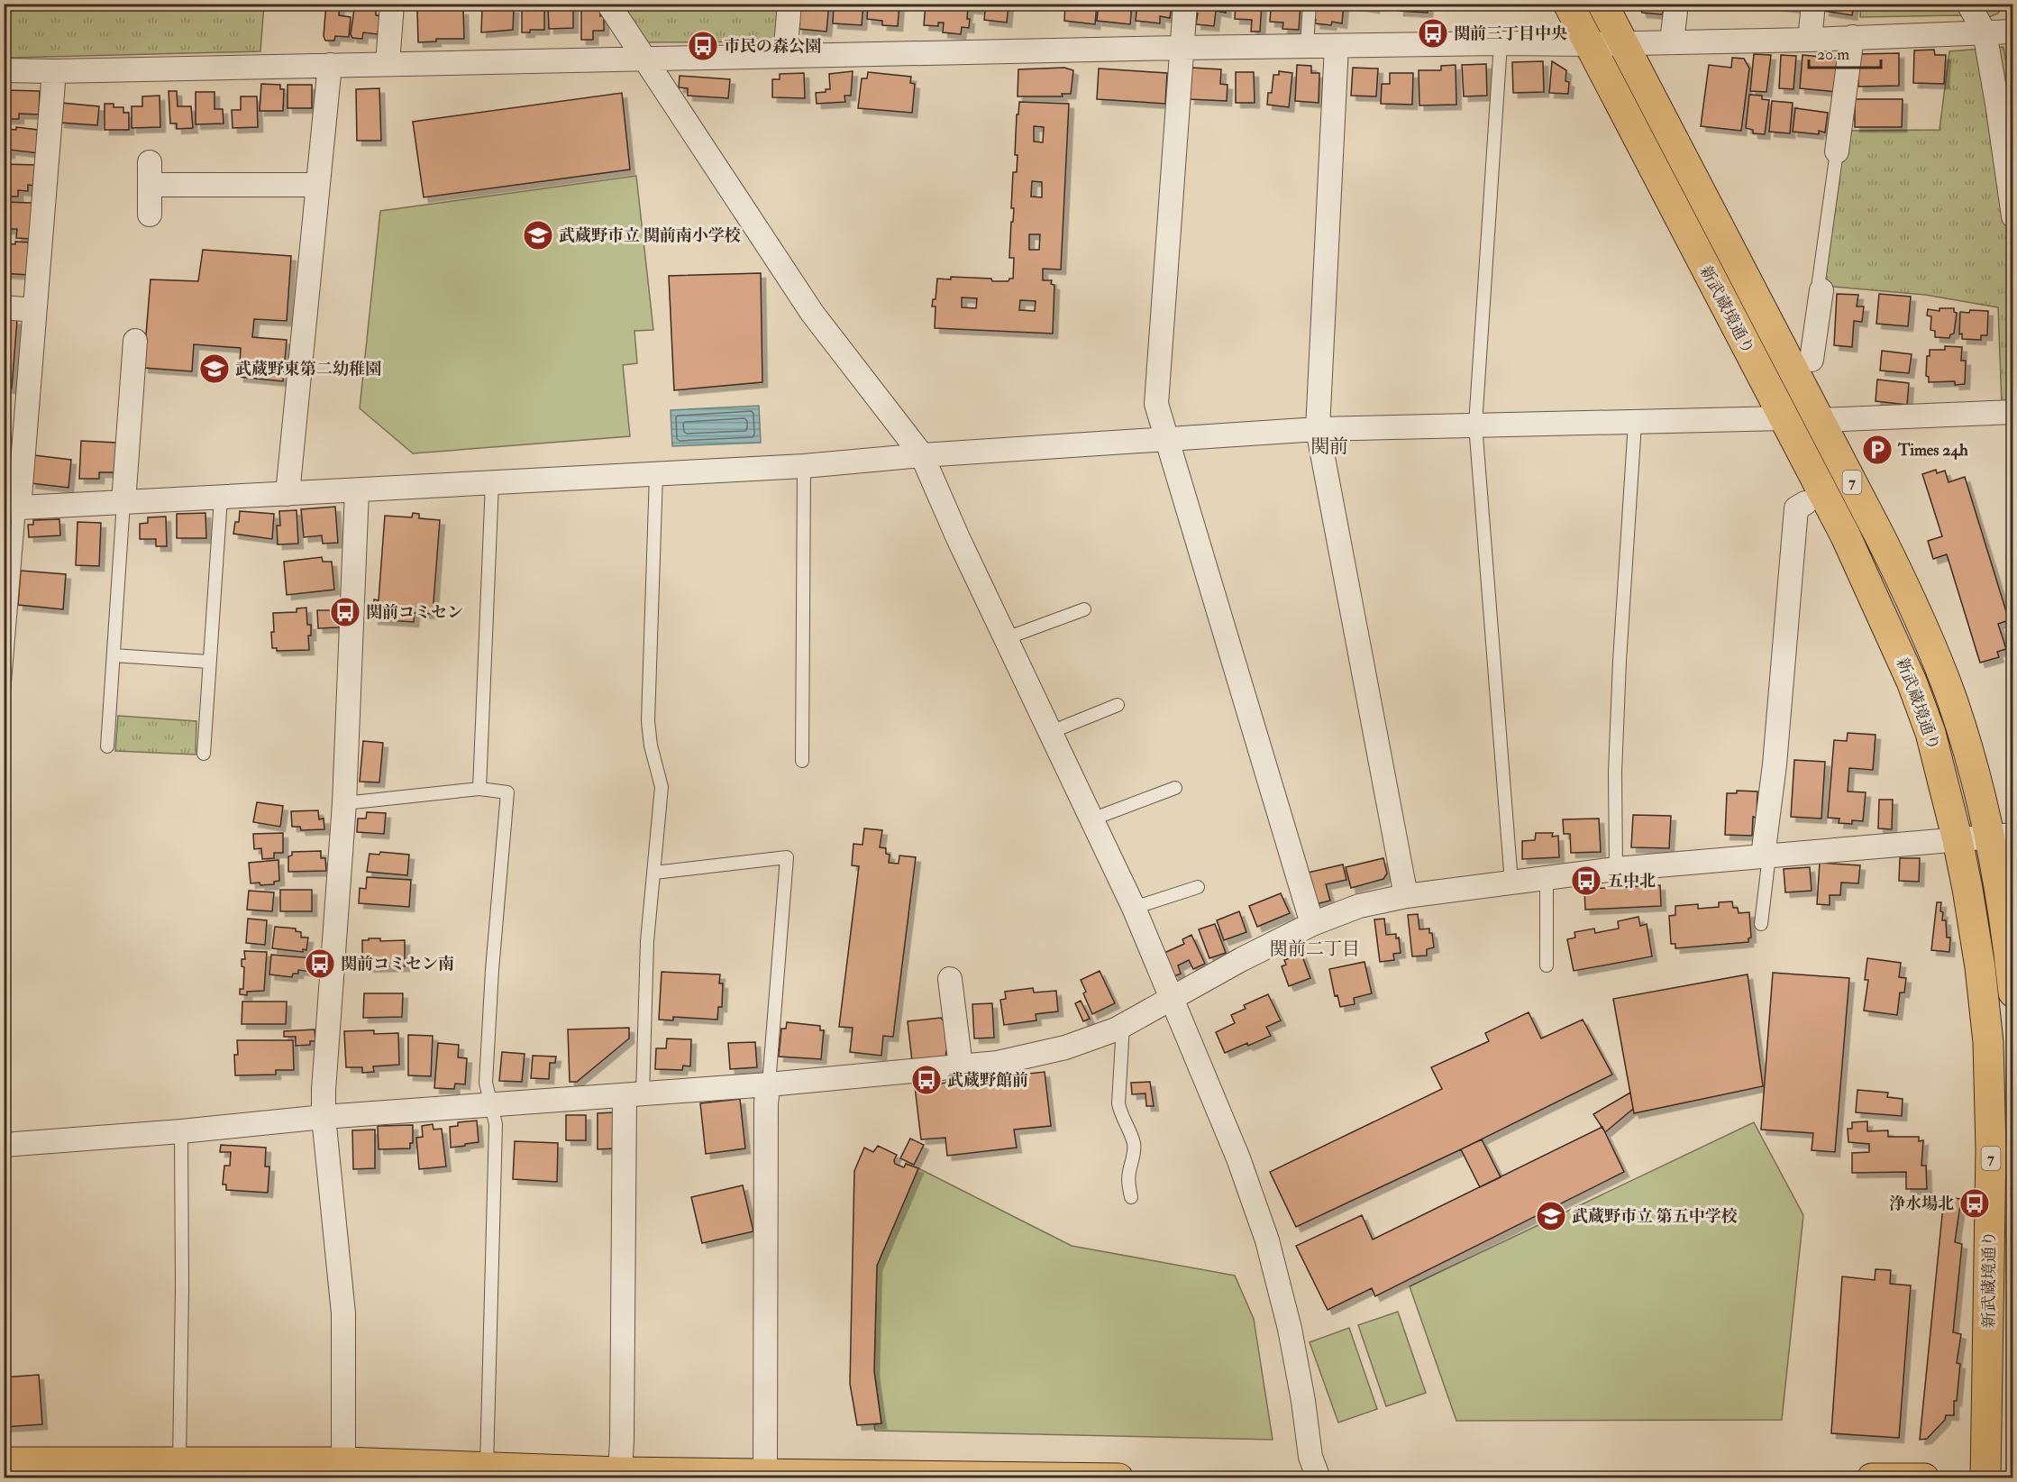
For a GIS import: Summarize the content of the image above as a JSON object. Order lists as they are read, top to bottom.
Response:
{
  "streets": {
    "main road": ["新武蔵境通り", "7"]
  },
  "districts": ["関前", "関前二丁目"],
  "places": {
    "bus stop": [
      "関前三丁目中央",
      "市民の森公園",
      "関前コミセン",
      "五中北",
      "関前コミセン南",
      "武蔵野館前",
      "浄水場北"
    ],
    "school or university": ["武蔵野市立 関前南小学校", "武蔵野東第二幼稚園", "武蔵野市立 第五中学校"],
    "parking": ["Times 24h"]
  },
  "scale_bar": "20 m"
}
